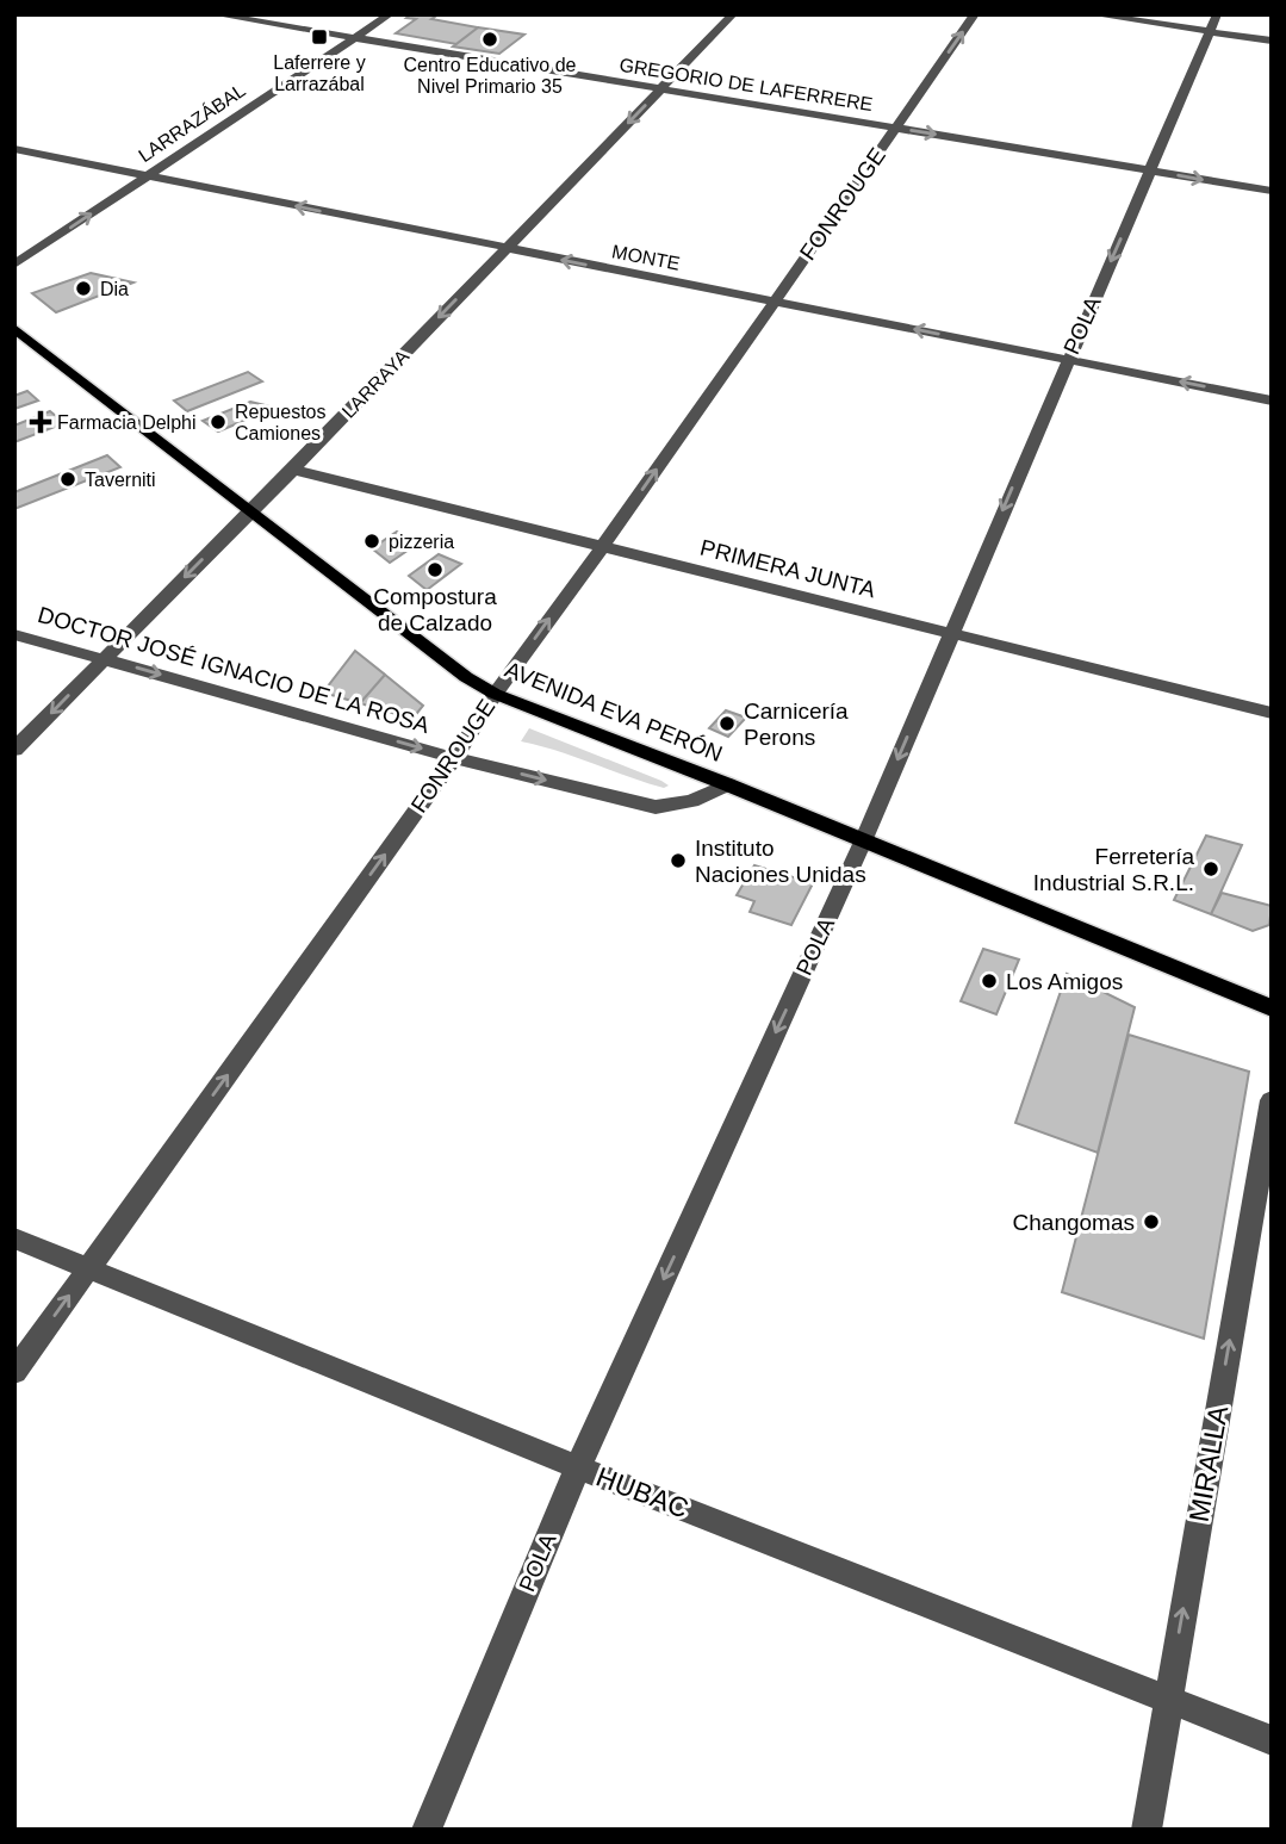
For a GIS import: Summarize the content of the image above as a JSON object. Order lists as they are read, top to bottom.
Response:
{
  "streets": {
    "main road": ["AVENIDA EVA PERÓN"],
    "street": [
      "GREGORIO DE LAFERRERE",
      "LARRAZÁBAL",
      "FONROUGE",
      "MONTE",
      "POLA",
      "LARRAYA",
      "PRIMERA JUNTA",
      "DOCTOR JOSÉ IGNACIO DE LA ROSA",
      "MIRALLA",
      "HUBAC"
    ]
  },
  "crossings": [
    ["GREGORIO DE LAFERRERE", "LARRAZÁBAL"],
    ["GREGORIO DE LAFERRERE", "FONROUGE"],
    ["GREGORIO DE LAFERRERE", "POLA"],
    ["GREGORIO DE LAFERRERE", "LARRAYA"],
    ["LARRAZÁBAL", "MONTE"],
    ["FONROUGE", "MONTE"],
    ["FONROUGE", "PRIMERA JUNTA"],
    ["FONROUGE", "DOCTOR JOSÉ IGNACIO DE LA ROSA"],
    ["FONROUGE", "AVENIDA EVA PERÓN"],
    ["FONROUGE", "HUBAC"],
    ["MONTE", "POLA"],
    ["MONTE", "LARRAYA"],
    ["POLA", "PRIMERA JUNTA"],
    ["POLA", "AVENIDA EVA PERÓN"],
    ["POLA", "HUBAC"],
    ["LARRAYA", "PRIMERA JUNTA"],
    ["LARRAYA", "DOCTOR JOSÉ IGNACIO DE LA ROSA"],
    ["LARRAYA", "AVENIDA EVA PERÓN"],
    ["DOCTOR JOSÉ IGNACIO DE LA ROSA", "AVENIDA EVA PERÓN"],
    ["MIRALLA", "HUBAC"]
  ],
  "one_way": [
    "LARRAZÁBAL",
    "FONROUGE",
    "MONTE",
    "POLA",
    "LARRAYA",
    "DOCTOR JOSÉ IGNACIO DE LA ROSA",
    "MIRALLA"
  ],
  "places": {
    "transit": ["Laferrere y Larrazábal"],
    "other": [
      "Centro Educativo de Nivel Primario 35",
      "Dia",
      "Repuestos Camiones",
      "Taverniti",
      "pizzeria",
      "Compostura de Calzado",
      "Carnicería Perons",
      "Instituto Naciones Unidas",
      "Ferretería Industrial S.R.L.",
      "Los Amigos",
      "Changomas"
    ],
    "health": ["Farmacia Delphi"]
  }
}
